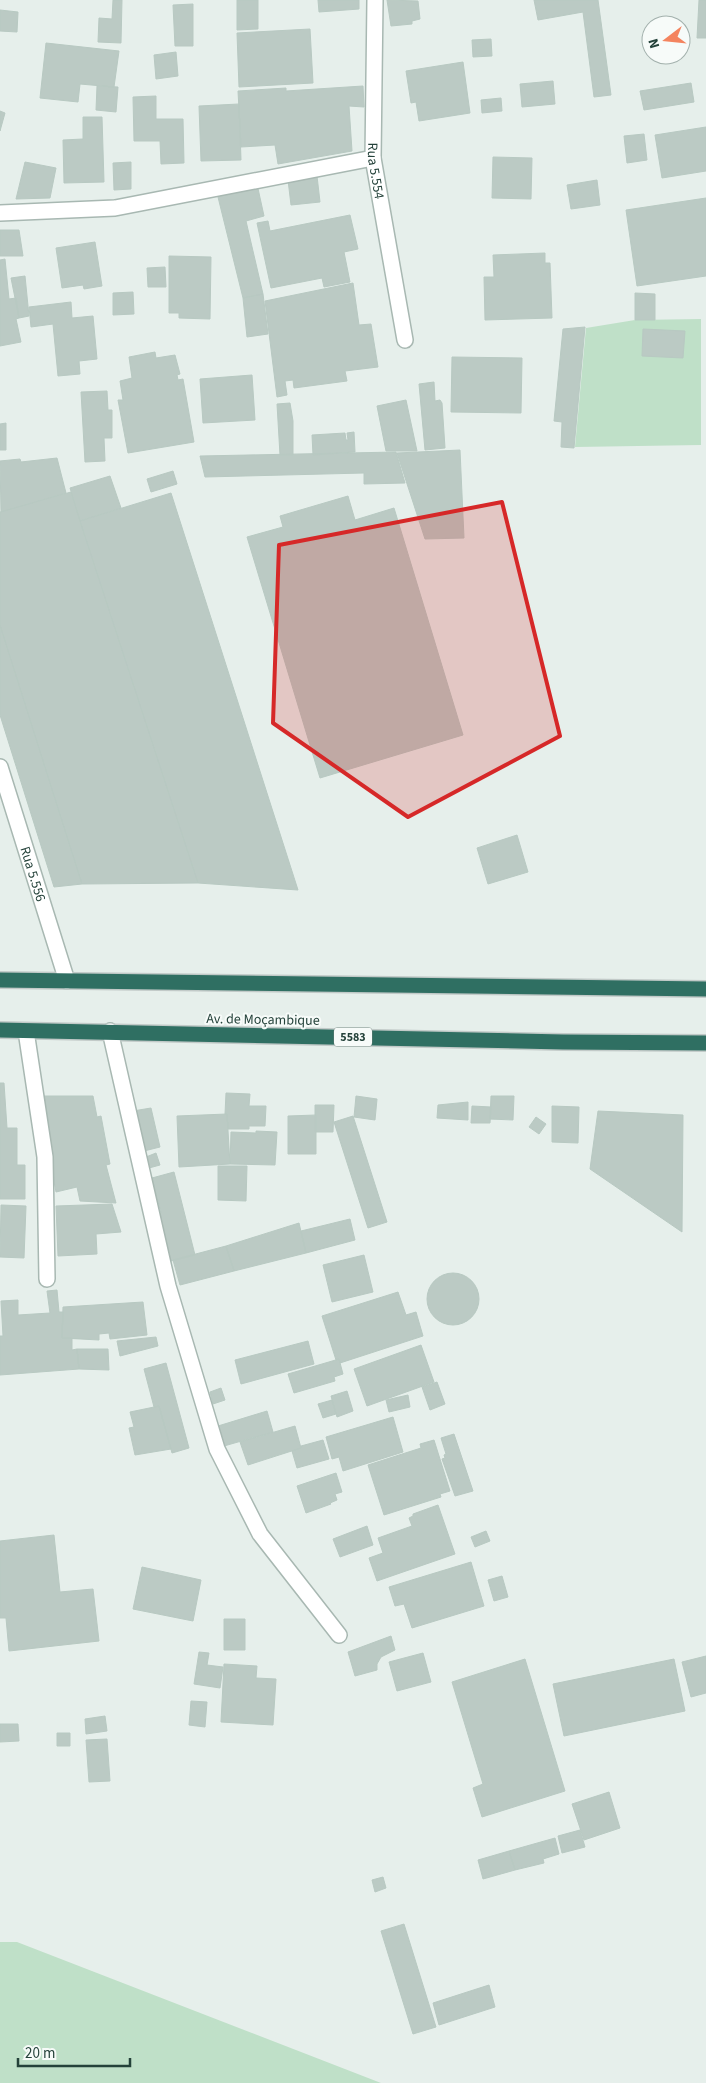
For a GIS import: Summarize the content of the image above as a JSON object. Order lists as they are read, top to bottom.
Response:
{
  "streets": {
    "highway": ["Av. de Moçambique", "5583"],
    "street": ["Rua 5.554", "Rua 5.556"]
  },
  "scale_bar": "20 m",
  "north": "left"
}
